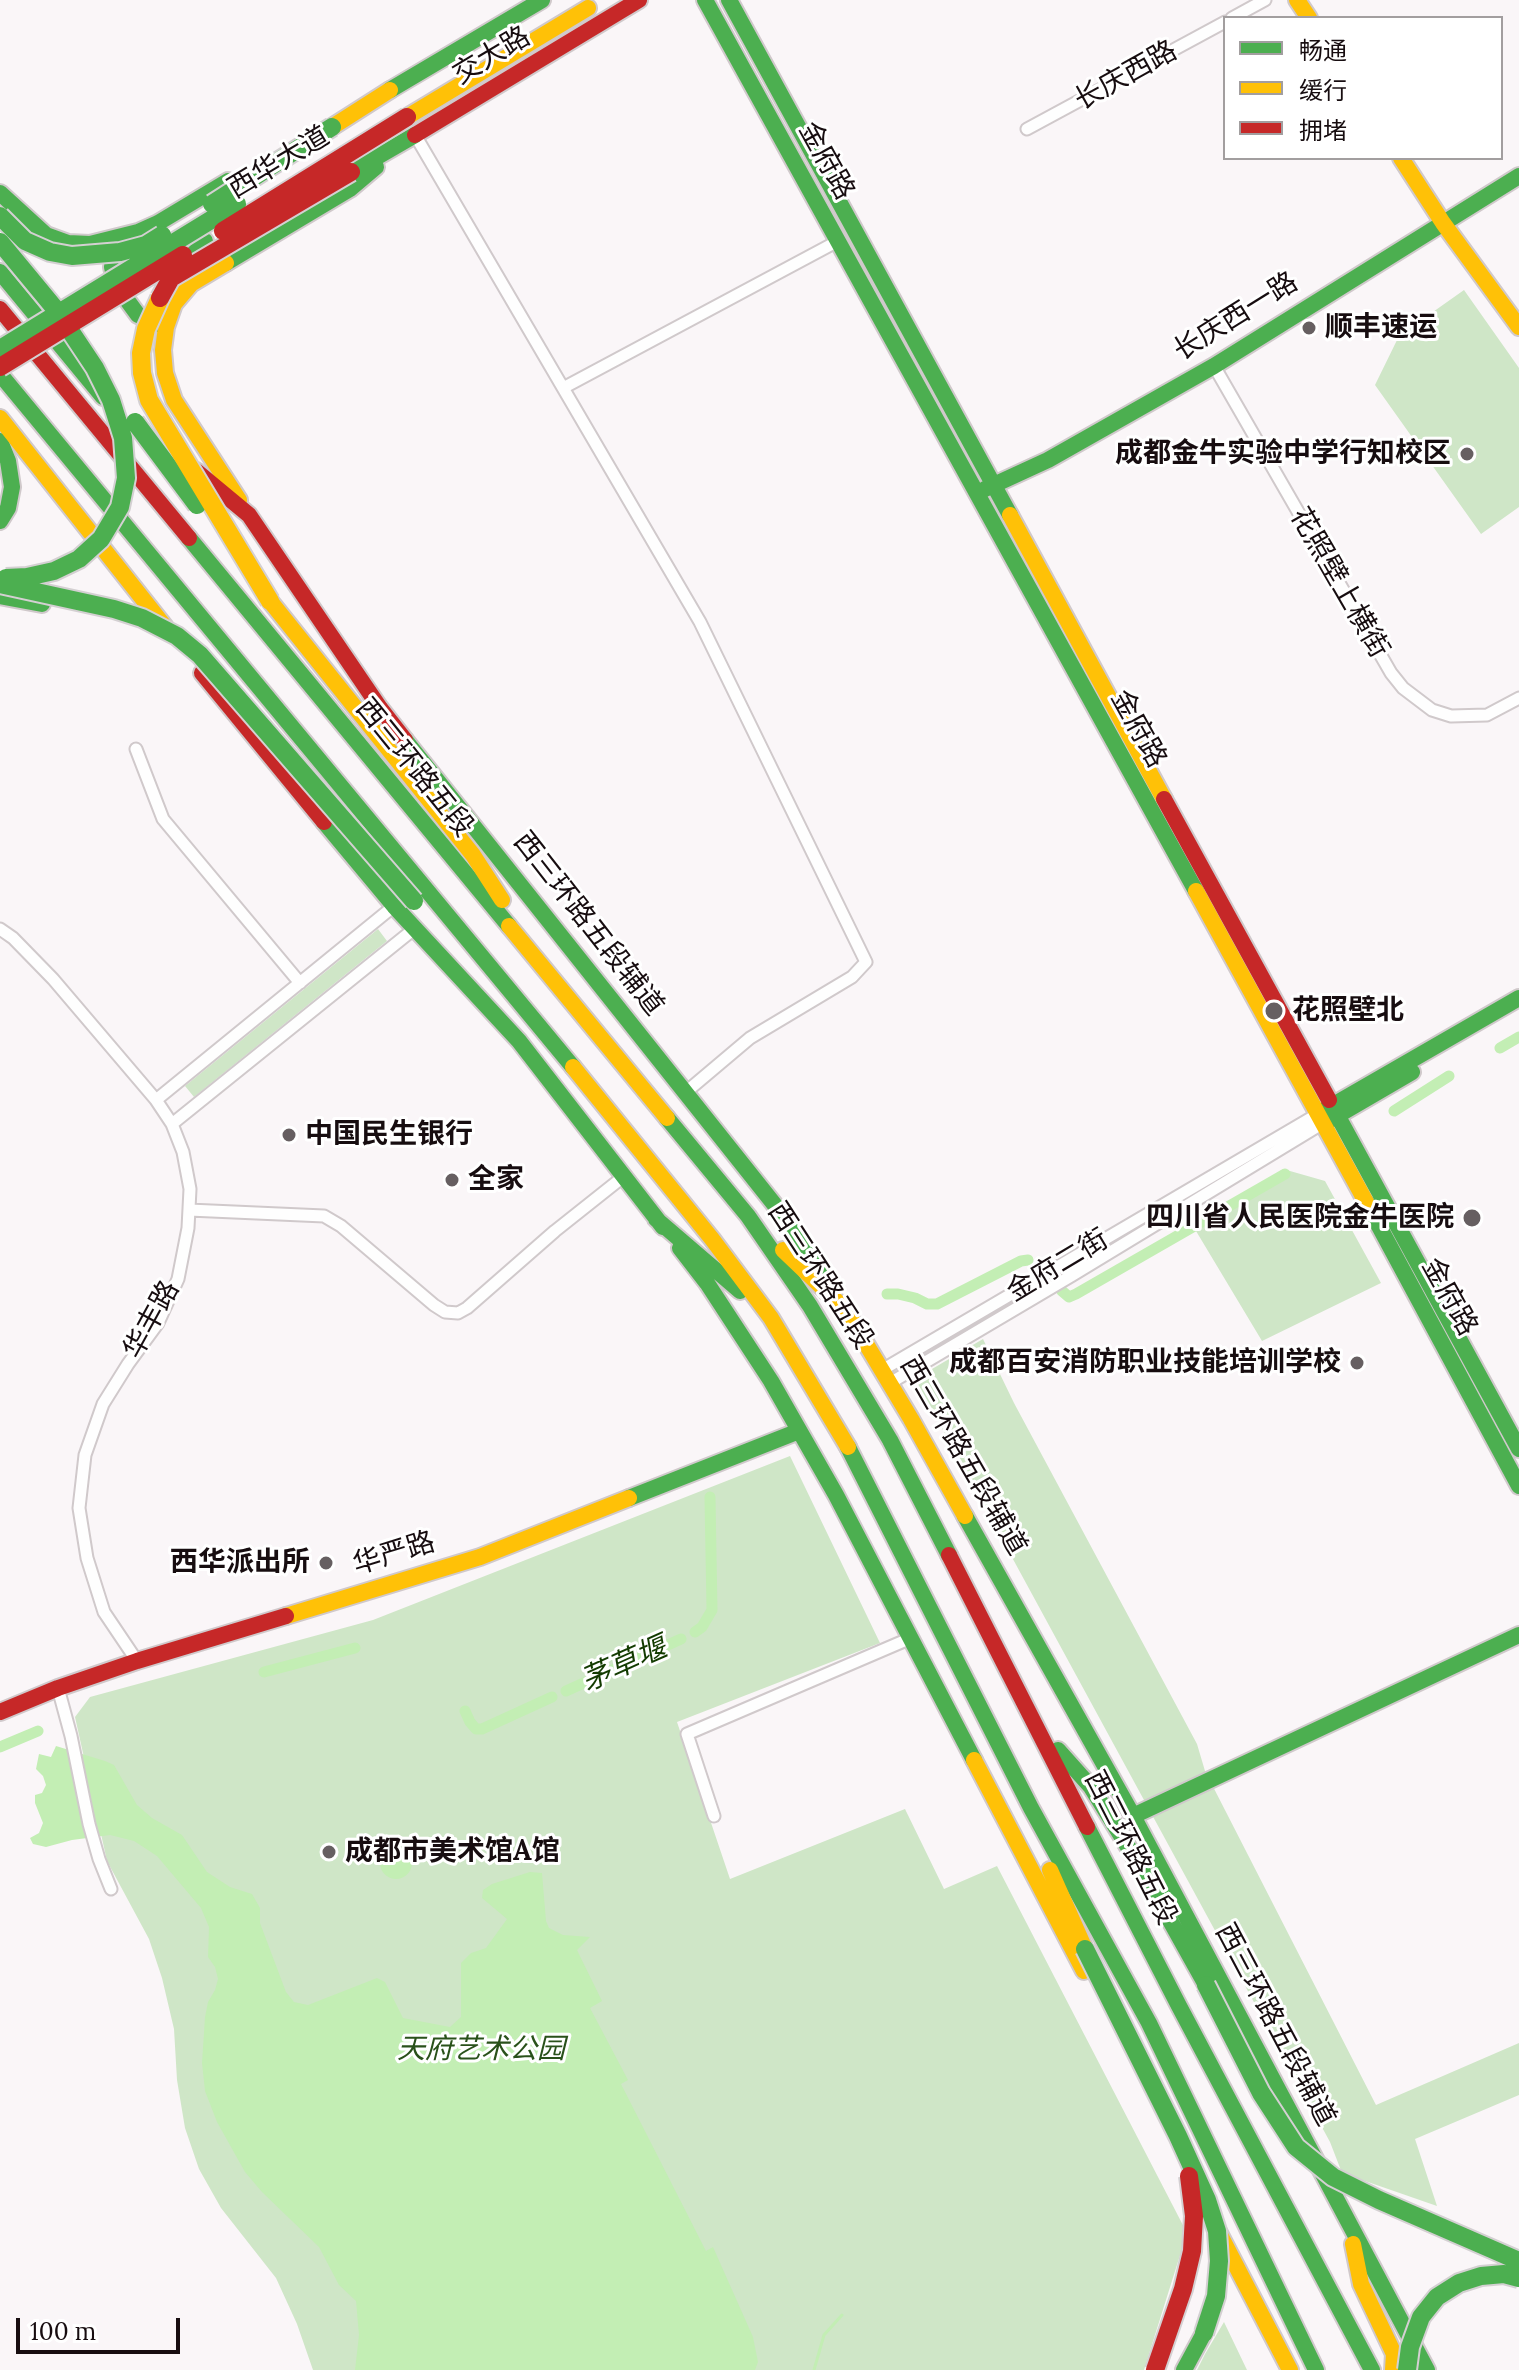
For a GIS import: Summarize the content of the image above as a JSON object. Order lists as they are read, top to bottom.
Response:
{
  "streets": {
    "main road": [
      "交大路",
      "金府路",
      "西华大道",
      "长庆西一路",
      "西三环路五段",
      "西三环路五段辅道",
      "华严路"
    ],
    "street": [
      "长庆西路",
      "花照壁上横街",
      "金府二街",
      "华丰路"
    ]
  },
  "crossings": [
    ["交大路", "西华大道"],
    ["金府路", "长庆西一路"],
    ["金府路", "金府二街"],
    ["长庆西一路", "花照壁上横街"],
    ["西三环路五段辅道", "金府二街"],
    ["华丰路", "华严路"]
  ],
  "water": ["茅草堰"],
  "parks": ["天府艺术公园"],
  "places": [
    "顺丰速运",
    "成都金牛实验中学行知校区",
    "花照壁北",
    "中国民生银行",
    "全家",
    "四川省人民医院金牛医院",
    "成都百安消防职业技能培训学校",
    "西华派出所",
    "成都市美术馆A馆"
  ],
  "legend": ["畅通", "缓行", "拥堵"],
  "scale_bar": "100 m"
}
